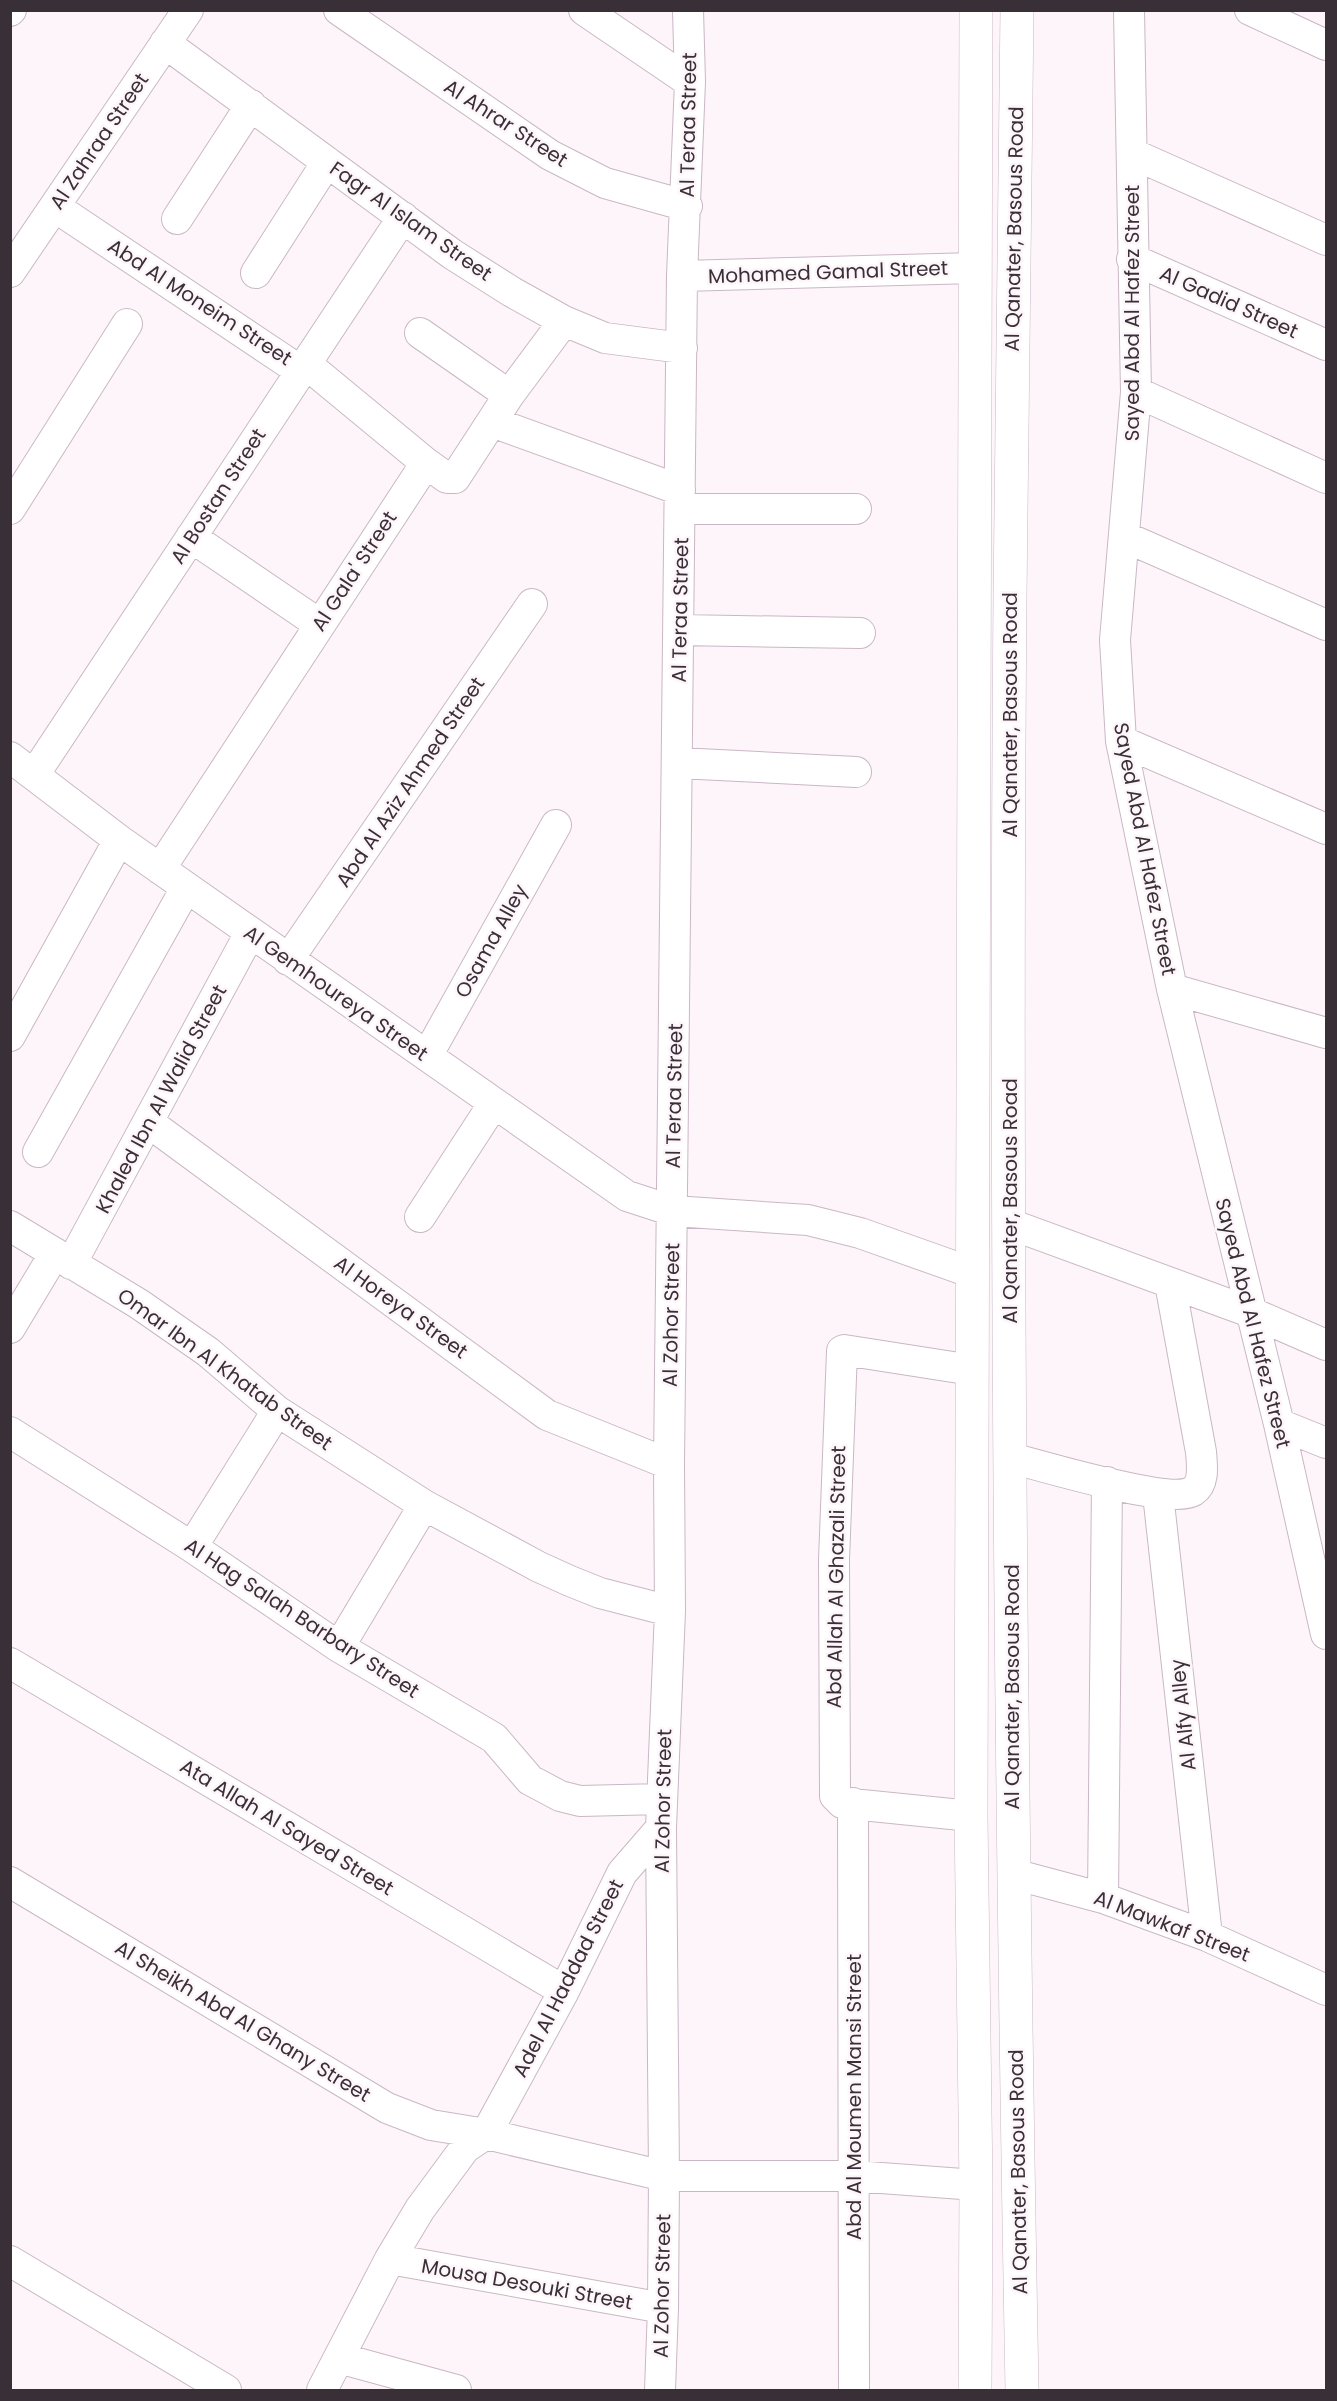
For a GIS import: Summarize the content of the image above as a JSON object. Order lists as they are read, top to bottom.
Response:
{
  "streets": {
    "main road": ["Al Qanater, Basous Road"],
    "street": [
      "Al Ahrar Street",
      "Al Teraa Street",
      "Al Zahraa Street",
      "Fagr Al Islam Street",
      "Mohamed Gamal Street",
      "Abd Al Moneim Street",
      "Al Gadid Street",
      "Sayed Abd Al Hafez Street",
      "Al Bostan Street",
      "Al Gala' Street",
      "Abd Al Aziz Ahmed Street",
      "Osama Alley",
      "Al Gemhoureya Street",
      "Khaled Ibn Al Walid Street",
      "Al Horeya Street",
      "Al Zohor Street",
      "Omar Ibn Al Khatab Street",
      "Abd Allah Al Ghazali Street",
      "Al Hag Salah Barbary Street",
      "Al Alfy Alley",
      "Ata Allah Al Sayed Street",
      "Al Mawkaf Street",
      "Adel Al Haddad Street",
      "Al Sheikh Abd Al Ghany Street",
      "Abd Al Moumen Mansi Street",
      "Mousa Desouki Street"
    ]
  },
  "crossings": [
    ["Al Ahrar Street", "Al Teraa Street"],
    ["Al Teraa Street", "Fagr Al Islam Street"],
    ["Al Teraa Street", "Mohamed Gamal Street"],
    ["Al Teraa Street", "Al Gemhoureya Street"],
    ["Al Teraa Street", "Al Zohor Street"],
    ["Al Zahraa Street", "Fagr Al Islam Street"],
    ["Al Zahraa Street", "Abd Al Moneim Street"],
    ["Fagr Al Islam Street", "Al Bostan Street"],
    ["Al Qanater, Basous Road", "Mohamed Gamal Street"],
    ["Al Qanater, Basous Road", "Al Gemhoureya Street"],
    ["Al Qanater, Basous Road", "Abd Allah Al Ghazali Street"],
    ["Al Qanater, Basous Road", "Al Mawkaf Street"],
    ["Al Qanater, Basous Road", "Al Sheikh Abd Al Ghany Street"],
    ["Abd Al Moneim Street", "Al Bostan Street"],
    ["Abd Al Moneim Street", "Al Gala' Street"],
    ["Al Gadid Street", "Sayed Abd Al Hafez Street"],
    ["Al Bostan Street", "Al Gemhoureya Street"],
    ["Al Gala' Street", "Al Gemhoureya Street"],
    ["Abd Al Aziz Ahmed Street", "Al Gemhoureya Street"],
    ["Osama Alley", "Al Gemhoureya Street"],
    ["Al Gemhoureya Street", "Khaled Ibn Al Walid Street"],
    ["Al Gemhoureya Street", "Al Zohor Street"],
    ["Khaled Ibn Al Walid Street", "Al Horeya Street"],
    ["Khaled Ibn Al Walid Street", "Omar Ibn Al Khatab Street"],
    ["Al Horeya Street", "Al Zohor Street"],
    ["Al Zohor Street", "Omar Ibn Al Khatab Street"],
    ["Al Zohor Street", "Al Hag Salah Barbary Street"],
    ["Al Zohor Street", "Adel Al Haddad Street"],
    ["Al Zohor Street", "Al Sheikh Abd Al Ghany Street"],
    ["Al Zohor Street", "Mousa Desouki Street"],
    ["Abd Allah Al Ghazali Street", "Abd Al Moumen Mansi Street"],
    ["Al Alfy Alley", "Al Mawkaf Street"],
    ["Ata Allah Al Sayed Street", "Adel Al Haddad Street"],
    ["Adel Al Haddad Street", "Al Sheikh Abd Al Ghany Street"],
    ["Al Sheikh Abd Al Ghany Street", "Abd Al Moumen Mansi Street"]
  ]
}
